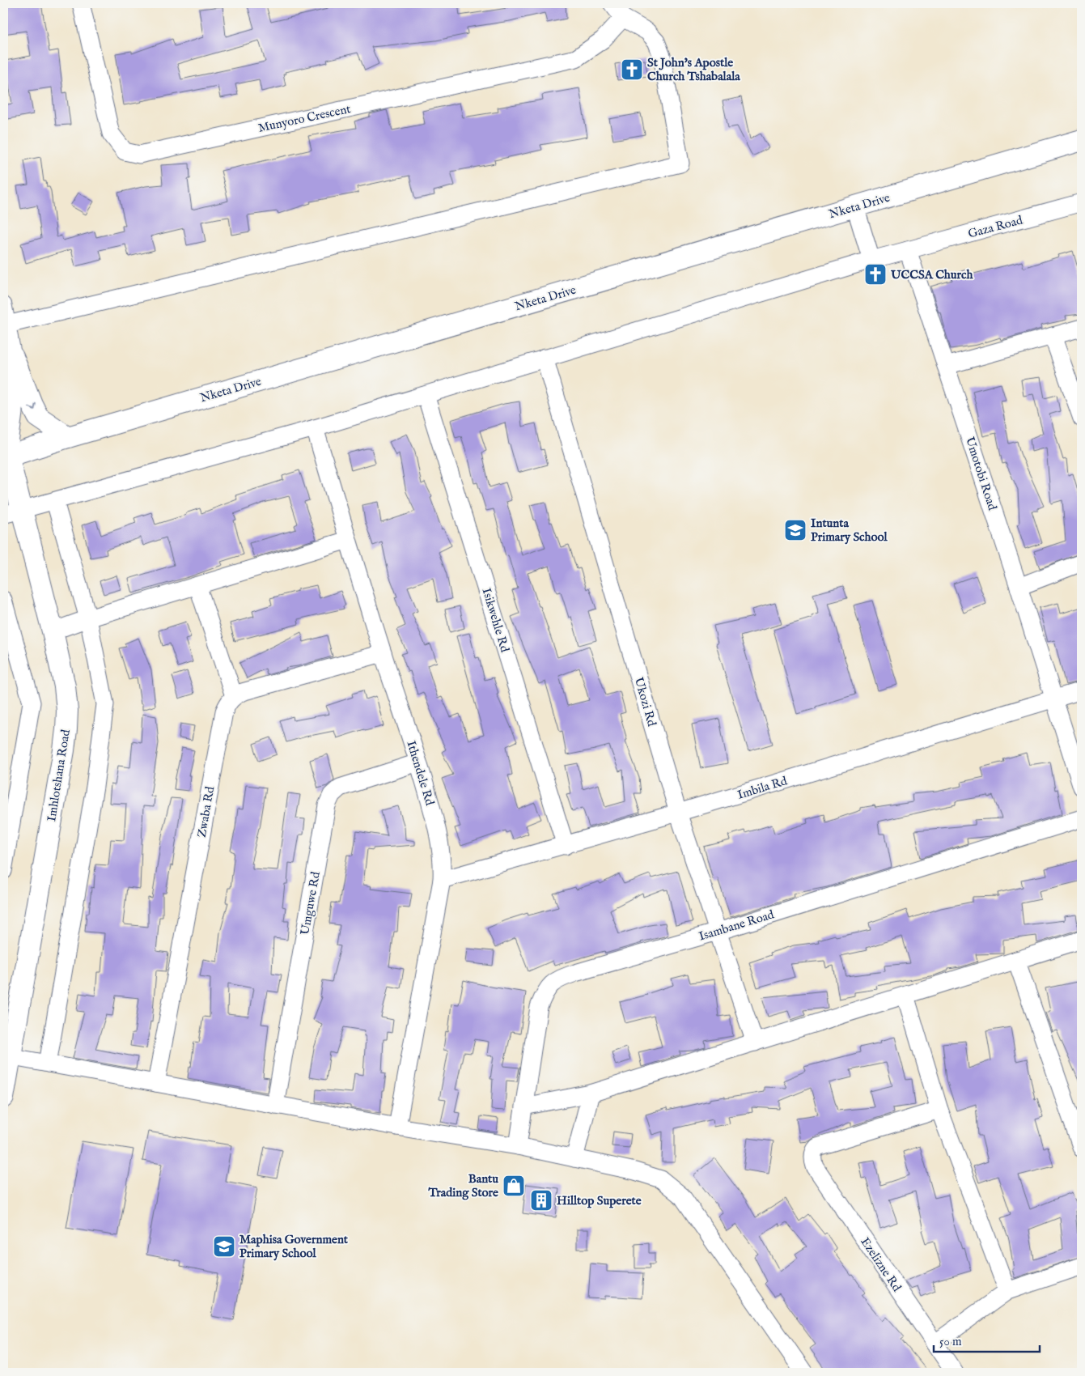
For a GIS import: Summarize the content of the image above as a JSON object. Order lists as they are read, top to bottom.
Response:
{
  "streets": {
    "street": [
      "Munyoro Crescent",
      "Nketa Drive",
      "Gaza Road",
      "Umotobi Road",
      "Isikwehle Rd",
      "Ukozi Rd",
      "Ithendele Rd",
      "Imhlotshana Road",
      "Imbila Rd",
      "Zwaba Rd",
      "Umguwe Rd",
      "Isambane Road",
      "Ezelizne Rd"
    ]
  },
  "crossings": [
    ["Nketa Drive", "Imhlotshana Road"],
    ["Gaza Road", "Umotobi Road"],
    ["Umotobi Road", "Imbila Rd"],
    ["Isikwehle Rd", "Imbila Rd"],
    ["Ukozi Rd", "Imbila Rd"],
    ["Ukozi Rd", "Isambane Road"],
    ["Ithendele Rd", "Imbila Rd"],
    ["Ithendele Rd", "Umguwe Rd"]
  ],
  "places": {
    "church": ["St John's Apostle Church Tshabalala", "UCCSA Church"],
    "school or university": ["Intunta Primary School", "Maphisa Government Primary School"],
    "shop": ["Bantu Trading Store"],
    "building": ["Hilltop Superete"]
  },
  "scale_bar": "50 m"
}
